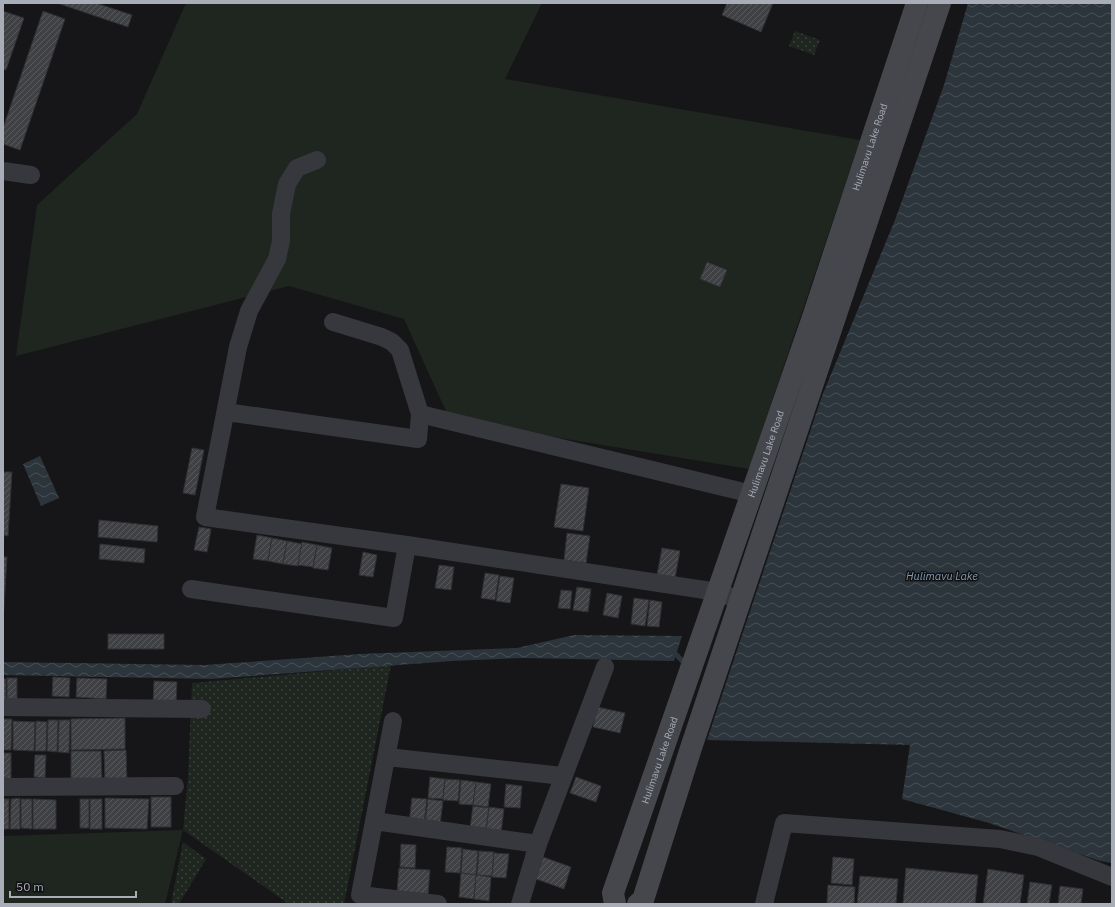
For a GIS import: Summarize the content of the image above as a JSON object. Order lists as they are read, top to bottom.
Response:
{
  "streets": {
    "main road": ["Hulimavu Lake Road"]
  },
  "water": ["Hulimavu Lake"],
  "scale_bar": "50 m"
}
